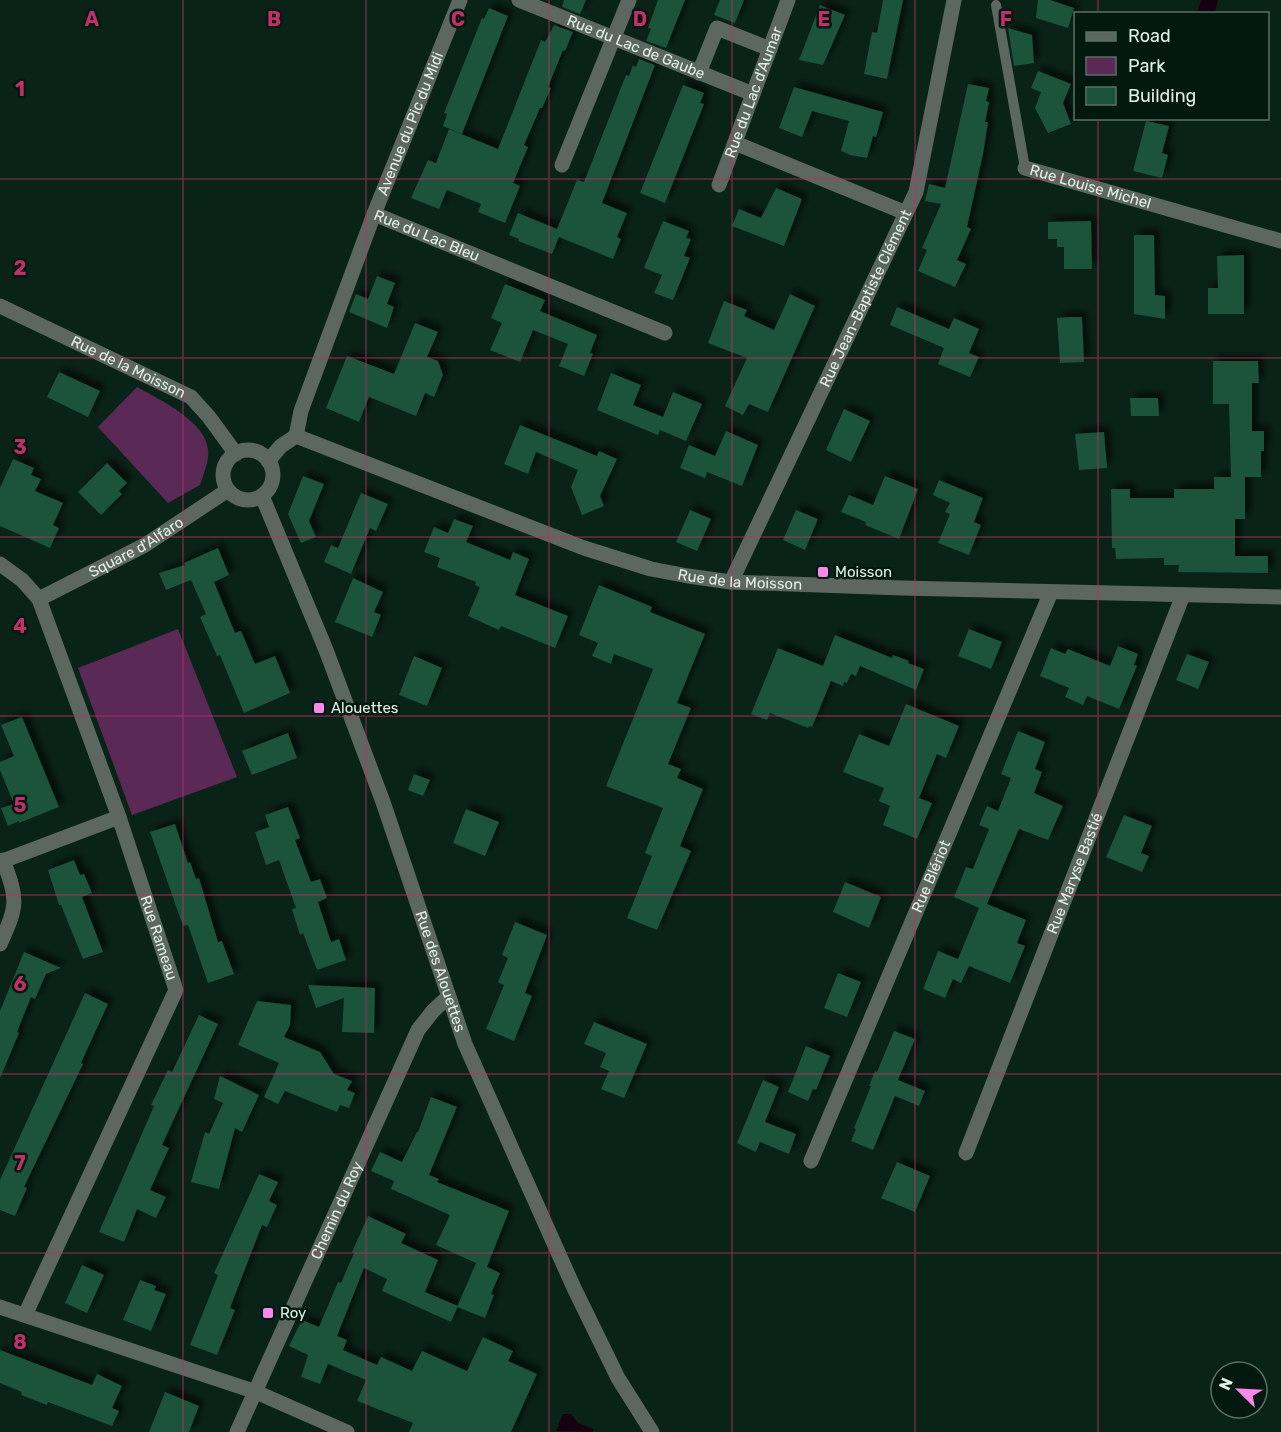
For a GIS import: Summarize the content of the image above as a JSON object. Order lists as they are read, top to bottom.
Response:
{
  "streets": {
    "street": [
      "Rue du Lac de Gaube",
      "Rue du Lac d'Aumar",
      "Avenue du Pic du Midi",
      "Rue Louise Michel",
      "Rue du Lac Bleu",
      "Rue Jean-Baptiste Clément",
      "Rue de la Moisson",
      "Square d'Alfaro",
      "Rue Maryse Bastié",
      "Rue Blériot",
      "Rue Rameau",
      "Rue des Alouettes",
      "Chemin du Roy"
    ]
  },
  "crossings": [
    ["Rue du Lac de Gaube", "Rue du Lac d'Aumar"],
    ["Avenue du Pic du Midi", "Rue du Lac Bleu"],
    ["Rue du Lac Bleu", "Rue de la Moisson"],
    ["Rue Jean-Baptiste Clément", "Rue de la Moisson"],
    ["Rue de la Moisson", "Square d'Alfaro"],
    ["Rue de la Moisson", "Rue Maryse Bastié"],
    ["Rue de la Moisson", "Rue Blériot"],
    ["Rue de la Moisson", "Rue des Alouettes"],
    ["Square d'Alfaro", "Rue Rameau"],
    ["Square d'Alfaro", "Rue des Alouettes"],
    ["Rue des Alouettes", "Chemin du Roy"]
  ],
  "places": {
    "transit": ["Moisson", "Alouettes", "Roy"]
  },
  "legend": ["Road", "Park", "Building"],
  "north": "top left",
  "grid": {
    "columns": [
      "A",
      "B",
      "C",
      "D",
      "E",
      "F"
    ],
    "rows": [
      "1",
      "2",
      "3",
      "4",
      "5",
      "6",
      "7",
      "8"
    ]
  }
}
